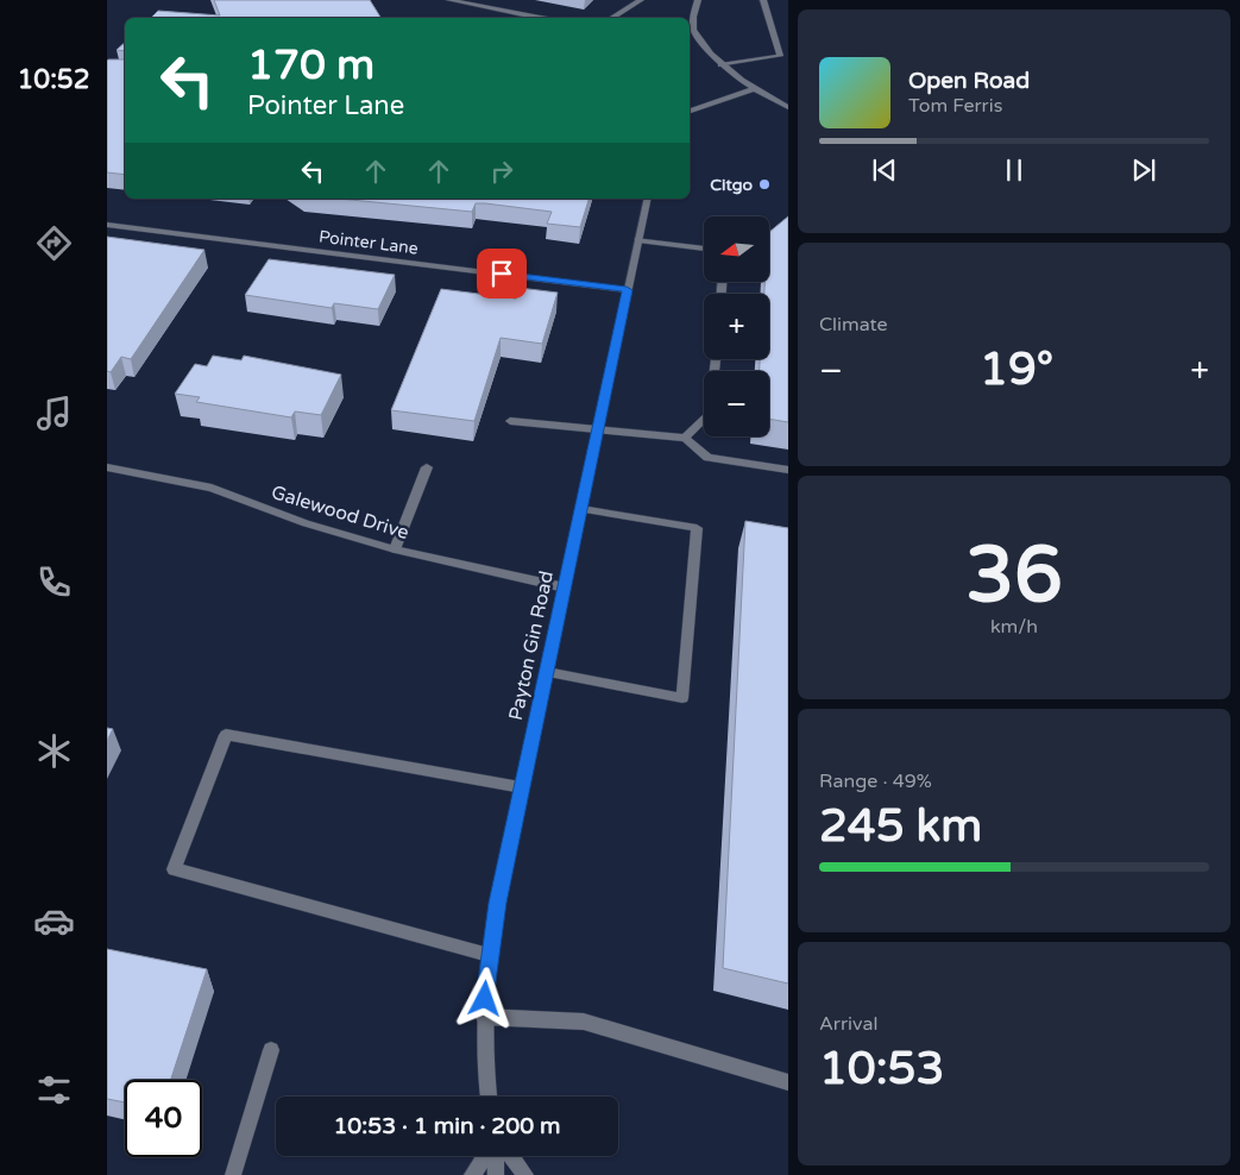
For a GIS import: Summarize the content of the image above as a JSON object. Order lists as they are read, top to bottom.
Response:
{
  "streets": {
    "street": ["Pointer Lane", "Galewood Drive", "Payton Gin Road"]
  },
  "crossings": [
    ["Pointer Lane", "Payton Gin Road"],
    ["Galewood Drive", "Payton Gin Road"]
  ],
  "places": ["Citgo"],
  "north": "left",
  "page": {
    "tabs": "10:52",
    "turn": ["170 m", "Pointer Lane"],
    "song": ["Open Road", "Tom Ferris"],
    "map_buttons": ["+", "−"],
    "tile": [
      "Climate",
      ["36", "km/h"],
      ["Range · 49%", "245 km"],
      ["Arrival", "10:53"]
    ],
    "heat": ["−", "19°", "+"],
    "limit": "40",
    "trip": "10:53 · 1 min · 200 m"
  }
}
